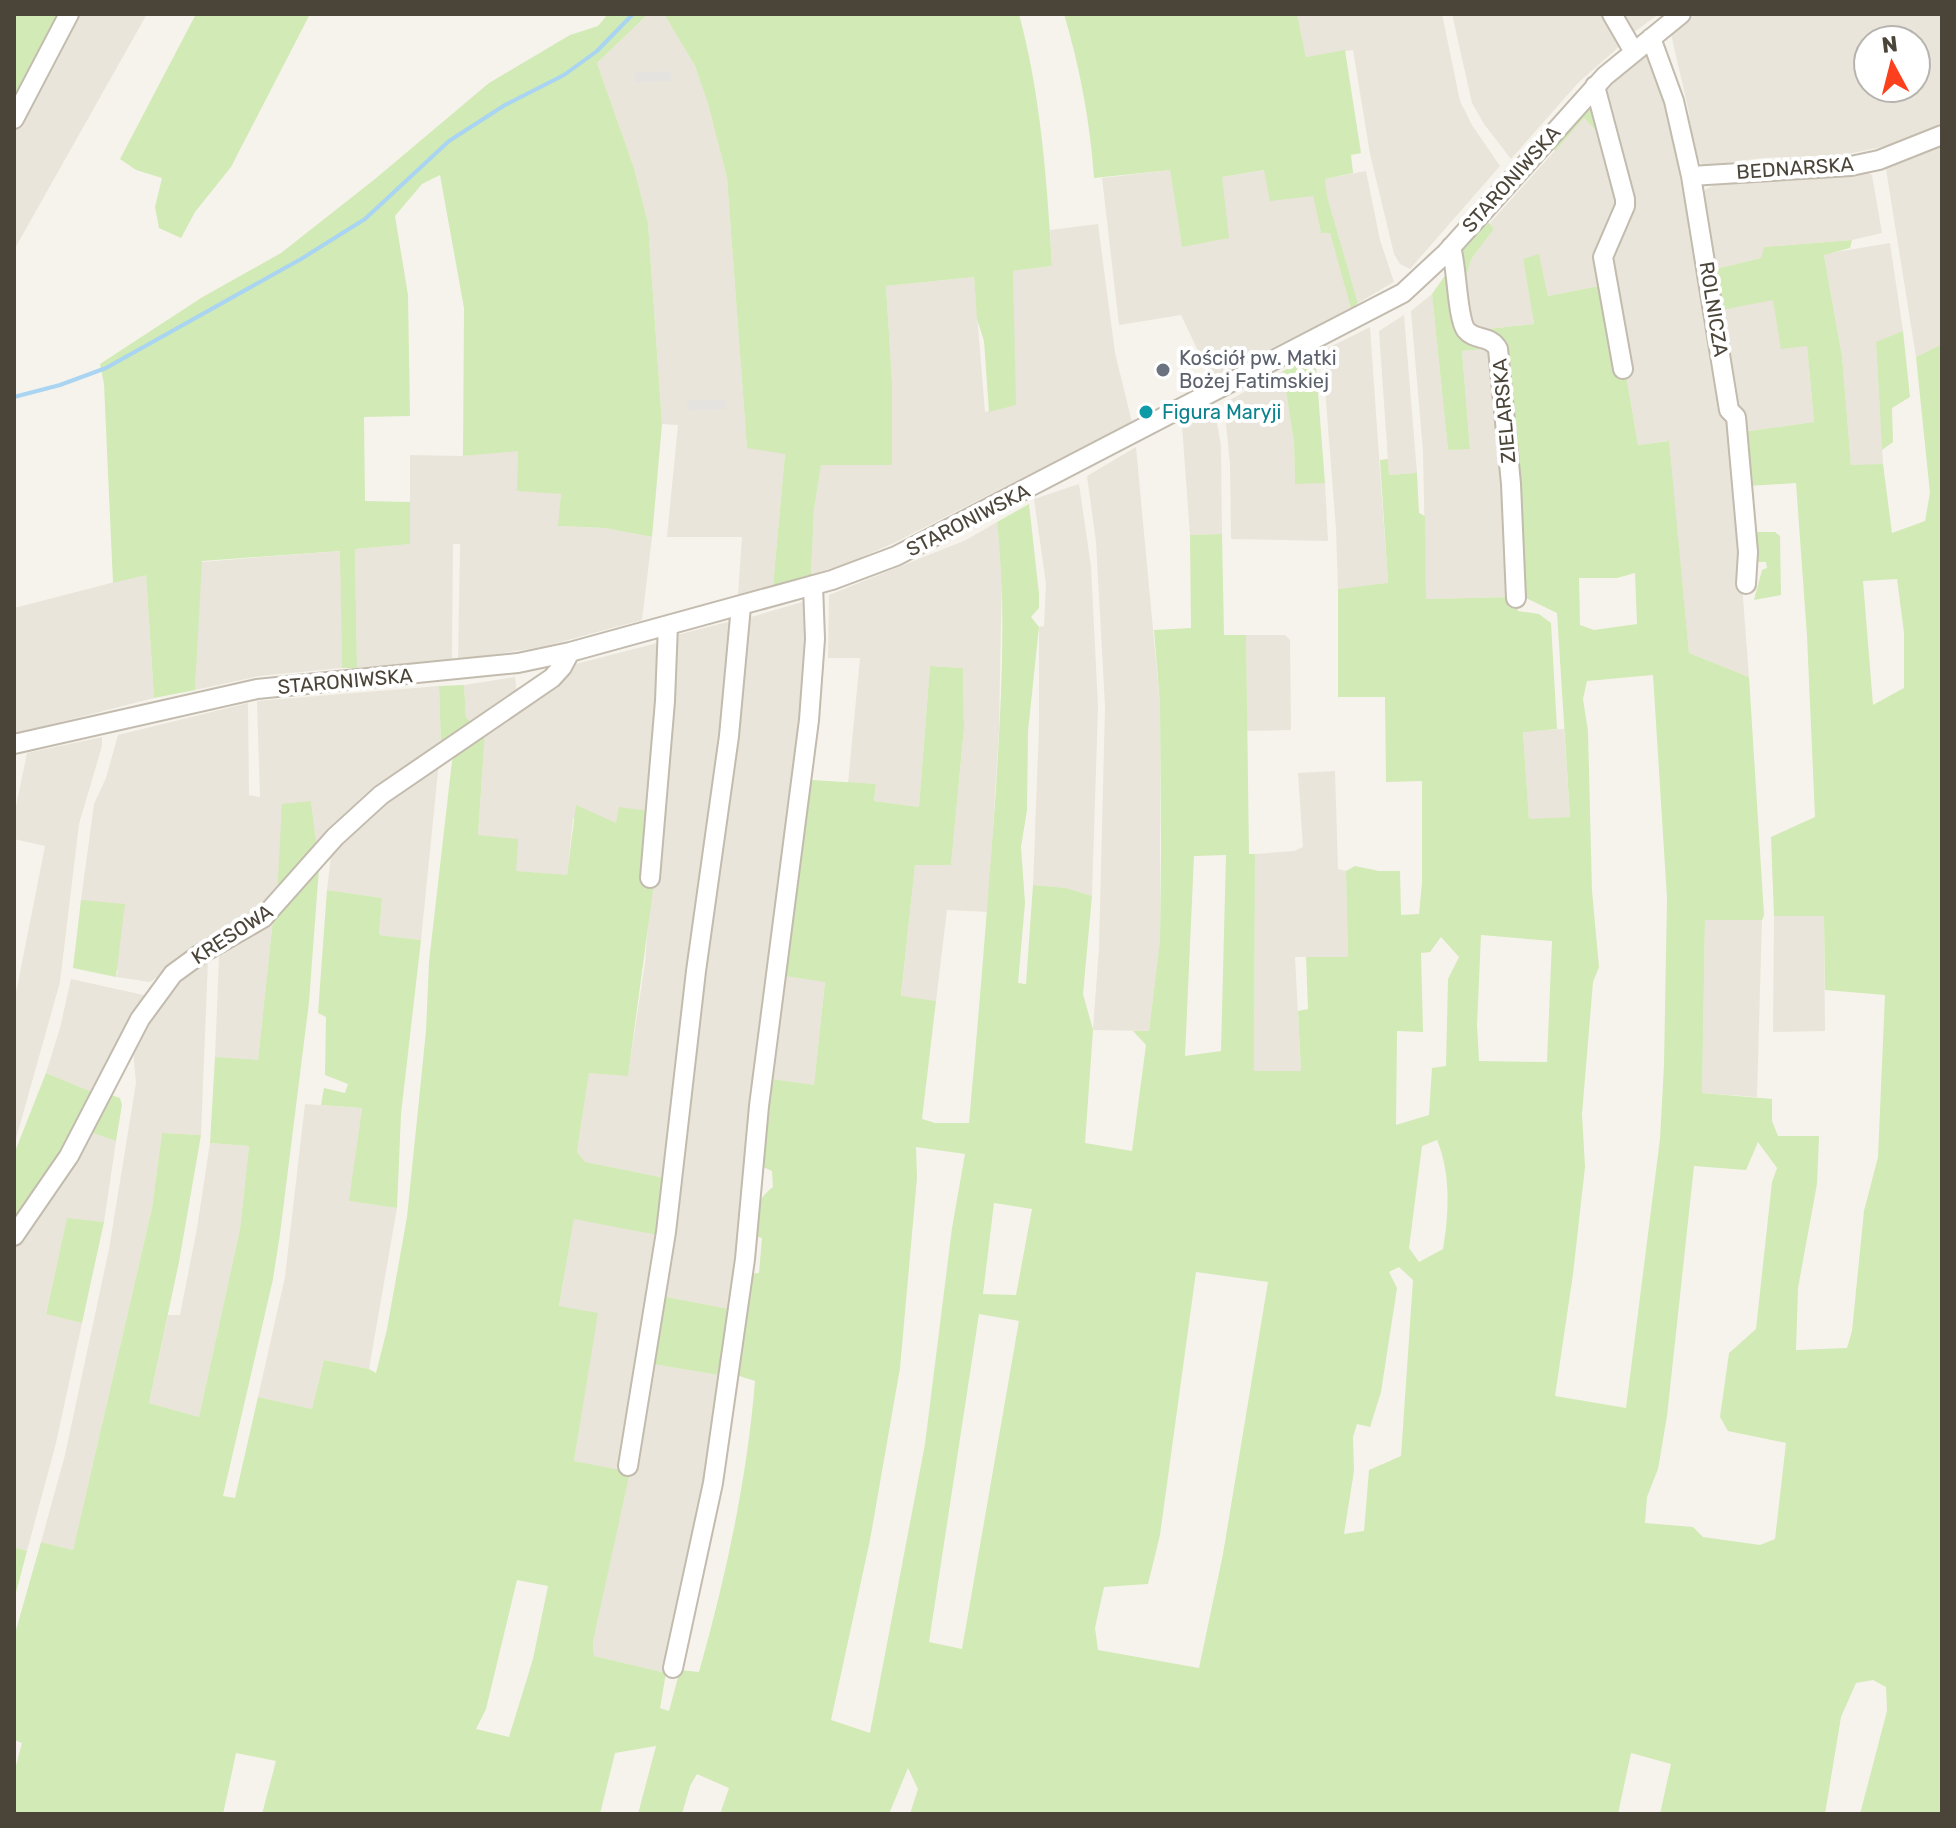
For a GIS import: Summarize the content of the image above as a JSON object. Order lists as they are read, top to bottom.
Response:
{
  "streets": {
    "street": [
      "BEDNARSKA",
      "STARONIWSKA",
      "ROLNICZA",
      "ZIELARSKA",
      "KRESOWA"
    ]
  },
  "crossings": [
    ["BEDNARSKA", "ROLNICZA"],
    ["STARONIWSKA", "ROLNICZA"],
    ["STARONIWSKA", "ZIELARSKA"],
    ["STARONIWSKA", "KRESOWA"]
  ],
  "places": ["Kościół pw. Matki Bożej Fatimskiej", "Figura Maryji"],
  "north": "top"
}
